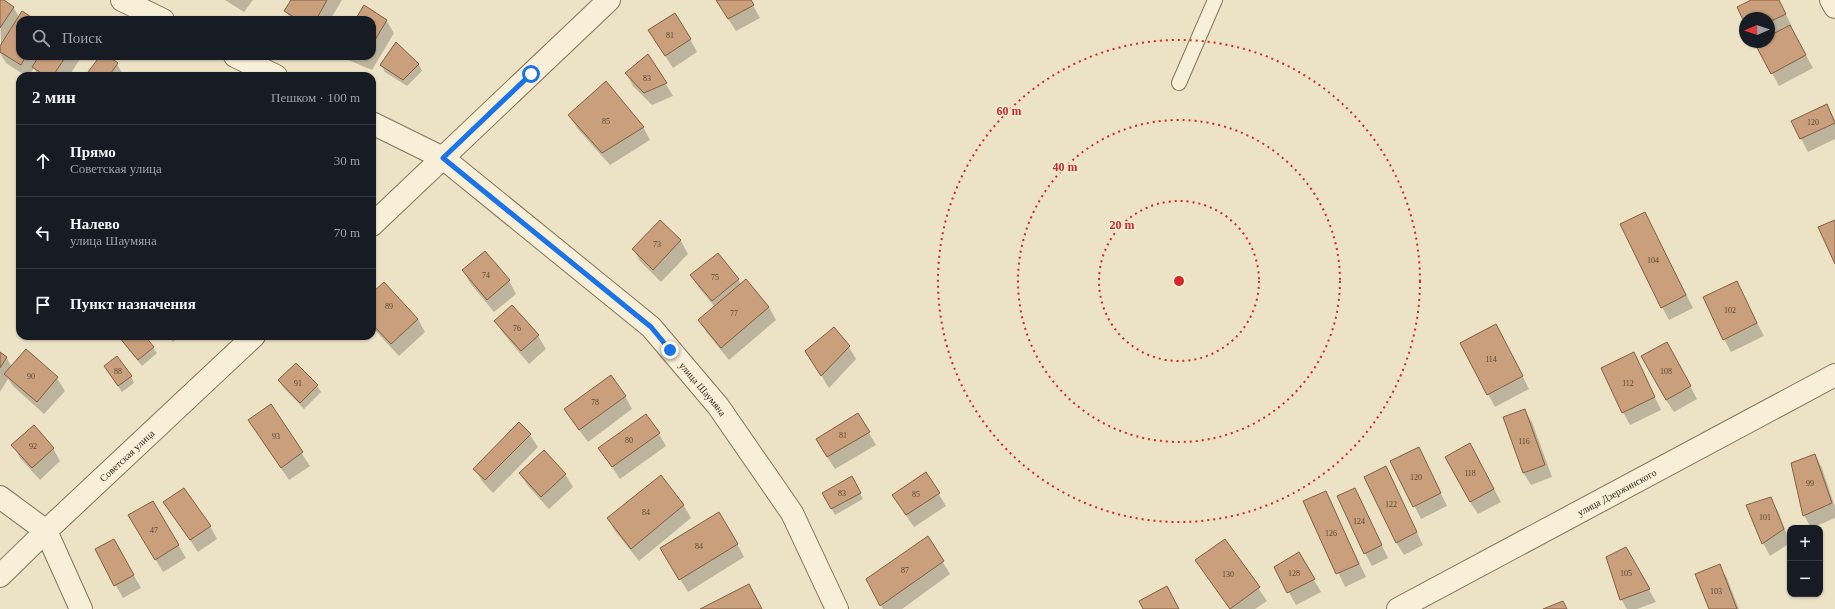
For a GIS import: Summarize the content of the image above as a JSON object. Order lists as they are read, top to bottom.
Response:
{
  "streets": {
    "street": ["улица Шаумяна", "Советская улица", "улица Дзержинского"]
  },
  "house_numbers": [
    "81",
    "83",
    "85",
    "120",
    "73",
    "104",
    "74",
    "75",
    "89",
    "102",
    "77",
    "76",
    "114",
    "88",
    "108",
    "90",
    "91",
    "112",
    "78",
    "81",
    "93",
    "80",
    "116",
    "92",
    "118",
    "120",
    "99",
    "83",
    "85",
    "122",
    "84",
    "101",
    "124",
    "47",
    "126",
    "84",
    "87",
    "128",
    "105",
    "130",
    "103"
  ],
  "north": "left",
  "page": {
    "search": "Поиск",
    "heading": ["2 мин", "Пешком · 100 m"],
    "list": [
      ["Прямо", "Советская улица", "30 m"],
      ["Налево", "улица Шаумяна", "70 m"],
      "Пункт назначения"
    ],
    "map_buttons": ["+", "−"]
  },
  "rings": ["60 m", "40 m", "20 m"]
}
